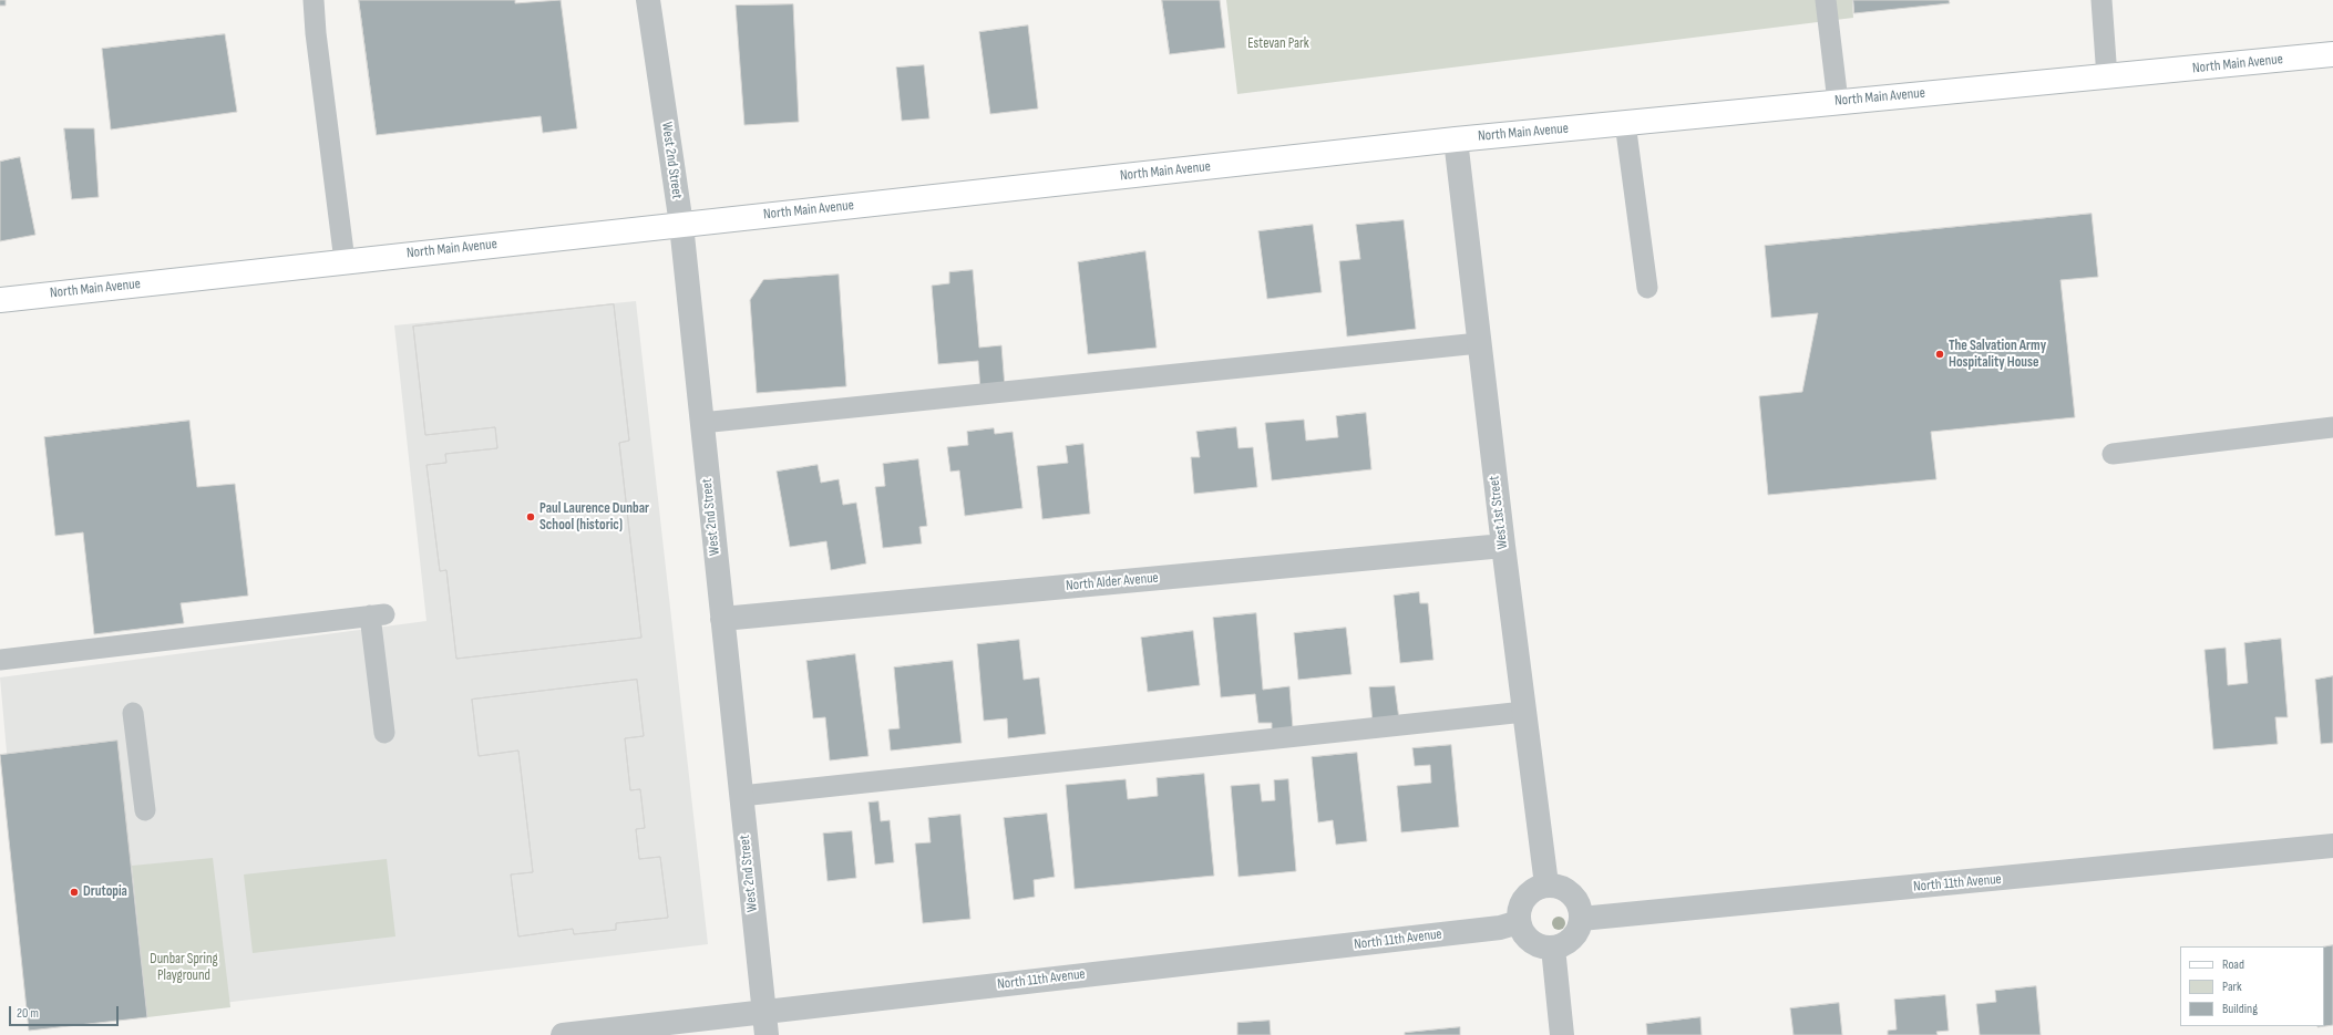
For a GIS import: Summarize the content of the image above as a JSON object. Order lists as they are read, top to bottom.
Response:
{
  "streets": {
    "main road": ["North Main Avenue"],
    "street": [
      "West 2nd Street",
      "West 1st Street",
      "North Alder Avenue",
      "North 11th Avenue"
    ]
  },
  "crossings": [
    ["North Main Avenue", "West 2nd Street"],
    ["North Main Avenue", "West 1st Street"],
    ["West 2nd Street", "North Alder Avenue"],
    ["West 2nd Street", "North 11th Avenue"],
    ["West 1st Street", "North Alder Avenue"],
    ["West 1st Street", "North 11th Avenue"]
  ],
  "parks": ["Estevan Park", "Dunbar Spring Playground"],
  "places": ["The Salvation Army Hospitality House", "Paul Laurence Dunbar School (historic)", "Drutopia"],
  "legend": ["Road", "Park", "Building"],
  "scale_bar": "20 m"
}
